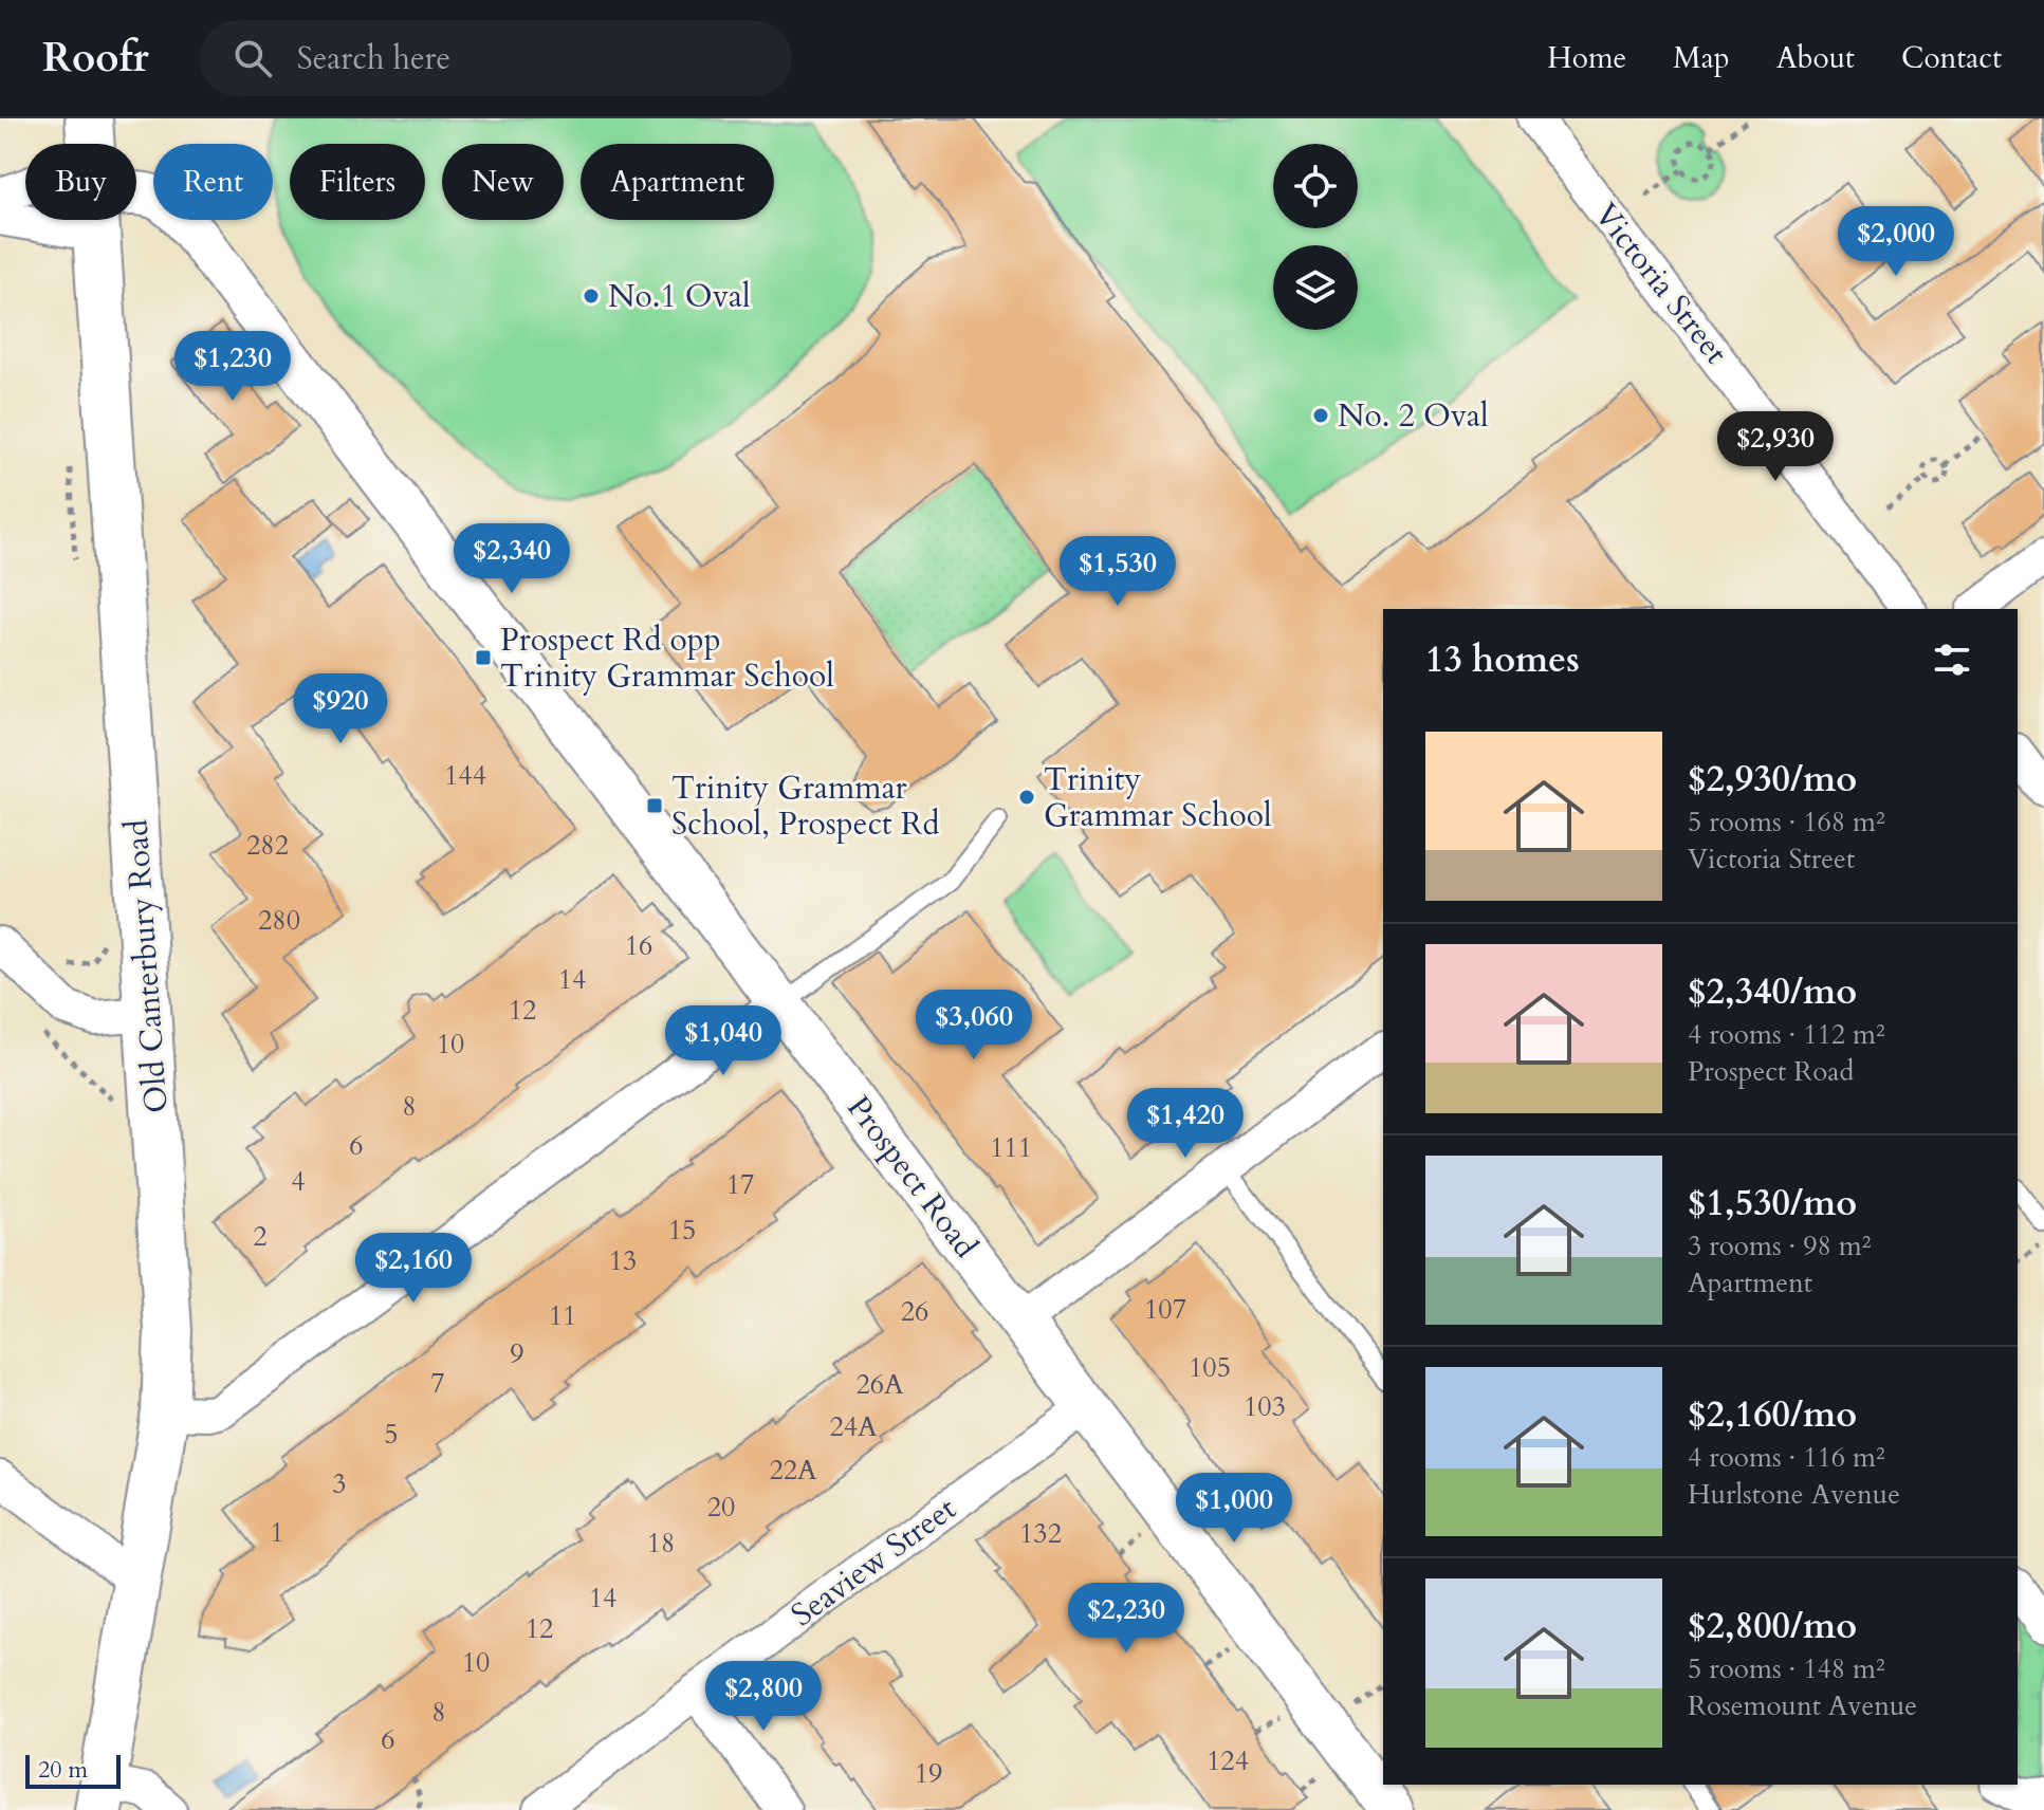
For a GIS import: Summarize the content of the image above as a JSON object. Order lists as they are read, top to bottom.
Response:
{
  "streets": {
    "main road": ["Old Canterbury Road"],
    "street": ["Victoria Street", "Prospect Road", "Seaview Street"]
  },
  "crossings": [
    ["Prospect Road", "Seaview Street"]
  ],
  "places": {
    "other": ["No.1 Oval", "No. 2 Oval", "Trinity Grammar School"],
    "transit": ["Prospect Rd opp Trinity Grammar School", "Trinity Grammar School, Prospect Rd"]
  },
  "house_numbers": [
    "144",
    "282",
    "280",
    "16",
    "14",
    "12",
    "10",
    "8",
    "6",
    "111",
    "4",
    "17",
    "15",
    "2",
    "13",
    "107",
    "26",
    "11",
    "9",
    "105",
    "7",
    "26A",
    "103",
    "24A",
    "5",
    "22A",
    "3",
    "20",
    "1",
    "132",
    "18",
    "14",
    "12",
    "10",
    "8",
    "6",
    "124",
    "19"
  ],
  "scale_bar": "20 m",
  "page": {
    "header": "Roofr",
    "search": "Search here",
    "nav": [
      "Home",
      "Map",
      "About",
      "Contact"
    ],
    "chip": [
      "Buy",
      "Rent",
      "Filters",
      "New",
      "Apartment"
    ],
    "price": [
      "$2,000",
      "$1,230",
      "$2,930",
      "$2,340",
      "$1,530",
      "$920",
      "$3,060",
      "$1,040",
      "$1,420",
      "$2,160",
      "$1,000",
      "$2,230",
      "$2,800"
    ],
    "heading": "13 homes",
    "list": [
      {
        "name": "$2,930/mo",
        "note": "5 rooms · 168 m² · Victoria Street"
      },
      {
        "name": "$2,340/mo",
        "note": "4 rooms · 112 m² · Prospect Road"
      },
      {
        "name": "$1,530/mo",
        "note": "3 rooms · 98 m² · Apartment"
      },
      {
        "name": "$2,160/mo",
        "note": "4 rooms · 116 m² · Hurlstone Avenue"
      },
      {
        "name": "$2,800/mo",
        "note": "5 rooms · 148 m² · Rosemount Avenue"
      }
    ],
    "scale": "20 m"
  }
}
